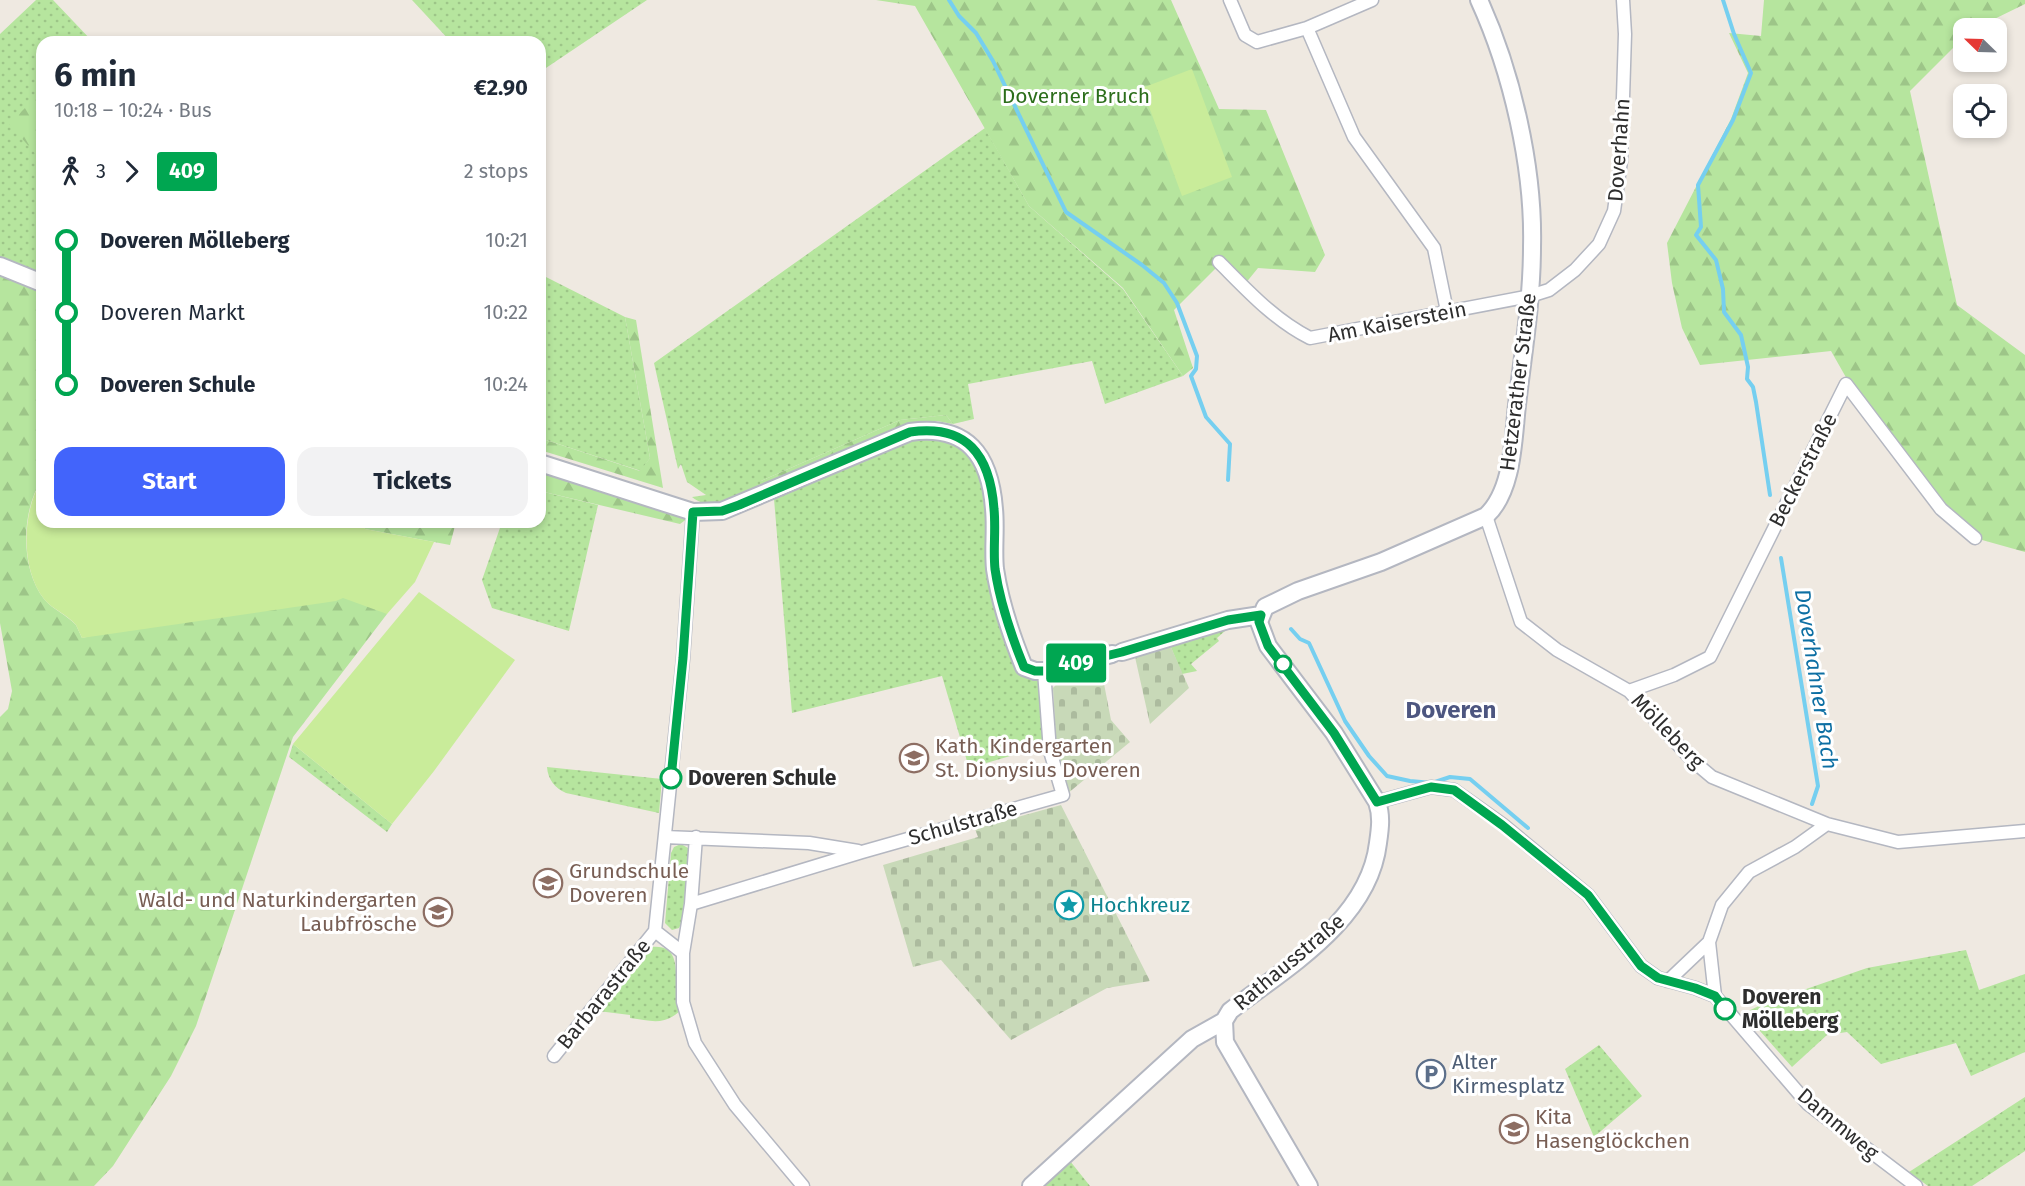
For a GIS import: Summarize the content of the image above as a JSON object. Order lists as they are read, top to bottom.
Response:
{
  "streets": {
    "street": [
      "Doverhahn",
      "Am Kaiserstein",
      "Hetzerather Straße",
      "Beckerstraße",
      "Mölleberg",
      "Schulstraße",
      "Rathausstraße",
      "Barbarastraße",
      "Dammweg"
    ]
  },
  "crossings": [
    ["Doverhahn", "Am Kaiserstein"],
    ["Doverhahn", "Hetzerather Straße"],
    ["Am Kaiserstein", "Hetzerather Straße"],
    ["Hetzerather Straße", "Mölleberg"],
    ["Beckerstraße", "Mölleberg"],
    ["Schulstraße", "Barbarastraße"]
  ],
  "districts": ["Doveren"],
  "water": ["Doverhahner Bach"],
  "parks": ["Doverner Bruch"],
  "places": {
    "school or university": [
      "Kath. Kindergarten St. Dionysius Doveren",
      "Grundschule Doveren",
      "Wald- und Naturkindergarten Laubfrösche",
      "Kita Hasenglöckchen"
    ],
    "other": ["Doveren Schule", "Doveren Mölleberg"],
    "place": ["Hochkreuz"],
    "parking": ["Alter Kirmesplatz"]
  },
  "lines": ["bus line 409"],
  "north": "top left",
  "page": {
    "on_map": "409",
    "heading": ["6 min", "10:18 – 10:24 · Bus", "€2.90"],
    "legs": ["3", "409", "2 stops"],
    "list": [
      {
        "name": "Doveren Mölleberg",
        "value": "10:21"
      },
      {
        "name": "Doveren Markt",
        "value": "10:22"
      },
      {
        "name": "Doveren Schule",
        "value": "10:24"
      }
    ],
    "buttons": ["Start", "Tickets"]
  }
}
